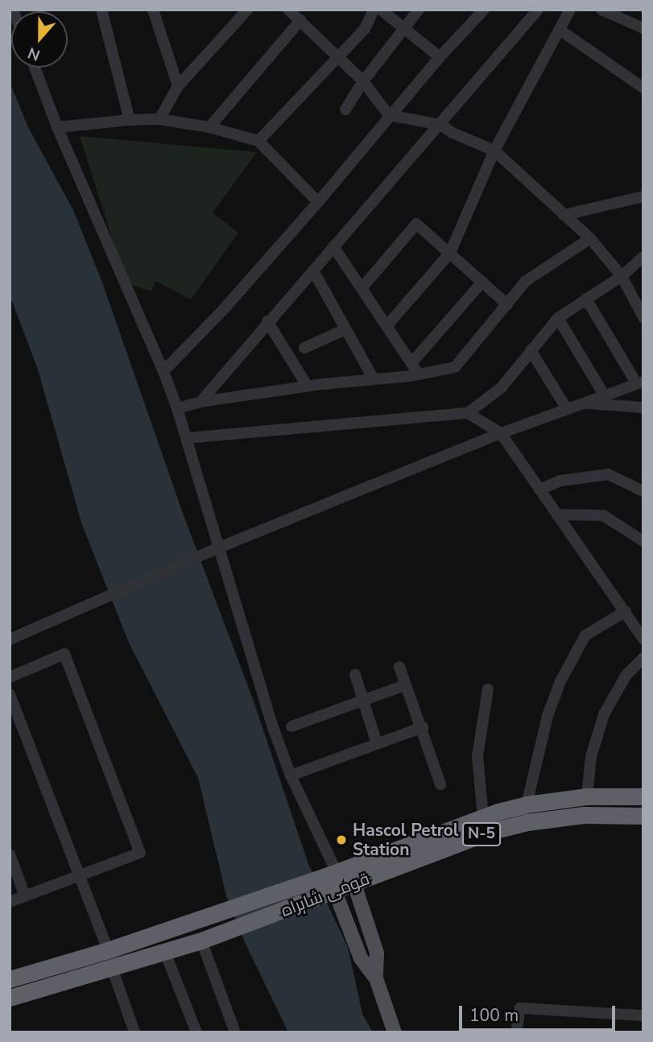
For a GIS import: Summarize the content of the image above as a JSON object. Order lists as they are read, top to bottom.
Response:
{
  "streets": {
    "highway": ["N-5", "قومی شاہراہ"]
  },
  "places": ["Hascol Petrol Station"],
  "scale_bar": "100 m",
  "north": "bottom"
}
